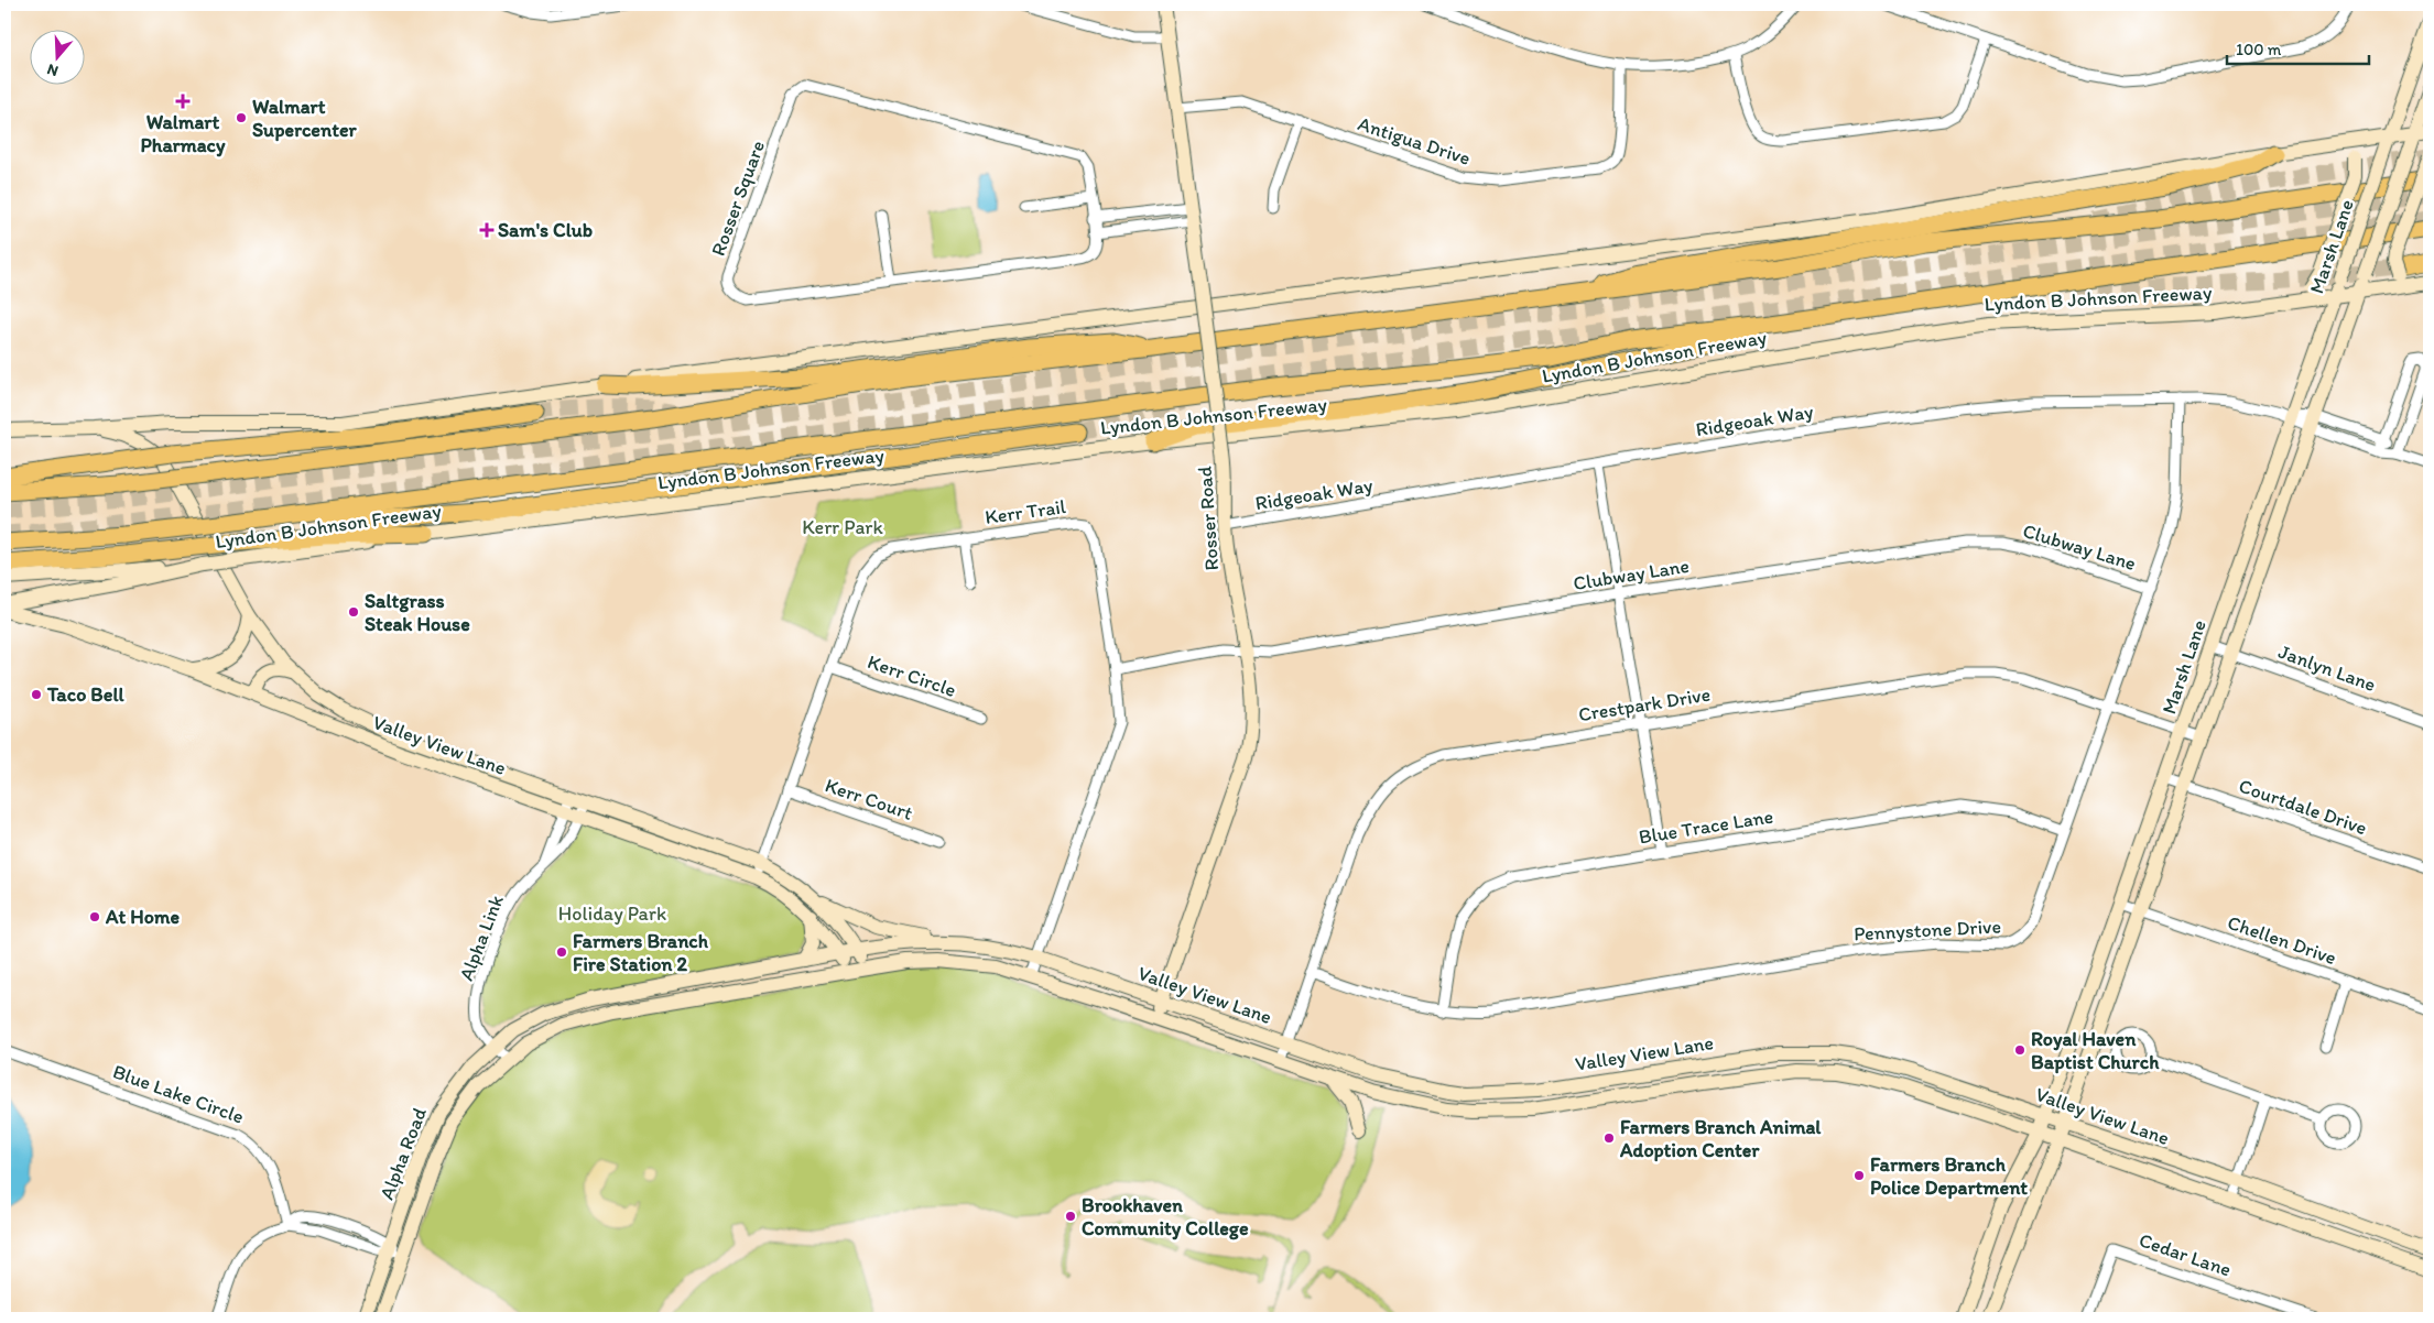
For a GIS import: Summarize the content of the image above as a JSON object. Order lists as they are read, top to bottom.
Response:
{
  "streets": {
    "highway": ["Lyndon B Johnson Freeway"],
    "main road": [
      "Marsh Lane",
      "Rosser Road",
      "Valley View Lane",
      "Alpha Road"
    ],
    "street": [
      "Antigua Drive",
      "Rosser Square",
      "Ridgeoak Way",
      "Kerr Trail",
      "Clubway Lane",
      "Janlyn Lane",
      "Kerr Circle",
      "Crestpark Drive",
      "Kerr Court",
      "Courtdale Drive",
      "Blue Trace Lane",
      "Pennystone Drive",
      "Alpha Link",
      "Chellen Drive",
      "Blue Lake Circle",
      "Cedar Lane"
    ]
  },
  "crossings": [
    ["Antigua Drive", "Rosser Road"],
    ["Marsh Lane", "Lyndon B Johnson Freeway"],
    ["Marsh Lane", "Ridgeoak Way"],
    ["Marsh Lane", "Janlyn Lane"],
    ["Marsh Lane", "Crestpark Drive"],
    ["Marsh Lane", "Valley View Lane"],
    ["Marsh Lane", "Courtdale Drive"],
    ["Marsh Lane", "Chellen Drive"],
    ["Lyndon B Johnson Freeway", "Valley View Lane"],
    ["Ridgeoak Way", "Rosser Road"],
    ["Ridgeoak Way", "Pennystone Drive"],
    ["Kerr Trail", "Clubway Lane"],
    ["Kerr Trail", "Kerr Circle"],
    ["Kerr Trail", "Valley View Lane"],
    ["Kerr Trail", "Kerr Court"],
    ["Rosser Road", "Clubway Lane"],
    ["Rosser Road", "Valley View Lane"],
    ["Clubway Lane", "Pennystone Drive"],
    ["Crestpark Drive", "Valley View Lane"],
    ["Crestpark Drive", "Pennystone Drive"],
    ["Valley View Lane", "Alpha Link"],
    ["Valley View Lane", "Alpha Road"],
    ["Blue Trace Lane", "Pennystone Drive"],
    ["Alpha Link", "Alpha Road"]
  ],
  "parks": ["Kerr Park", "Holiday Park"],
  "places": {
    "health": ["Walmart Pharmacy", "Sam's Club"],
    "other": [
      "Walmart Supercenter",
      "Saltgrass Steak House",
      "Taco Bell",
      "At Home",
      "Farmers Branch Fire Station 2",
      "Royal Haven Baptist Church",
      "Farmers Branch Animal Adoption Center",
      "Farmers Branch Police Department",
      "Brookhaven Community College"
    ]
  },
  "scale_bar": "100 m",
  "north": "bottom"
}
